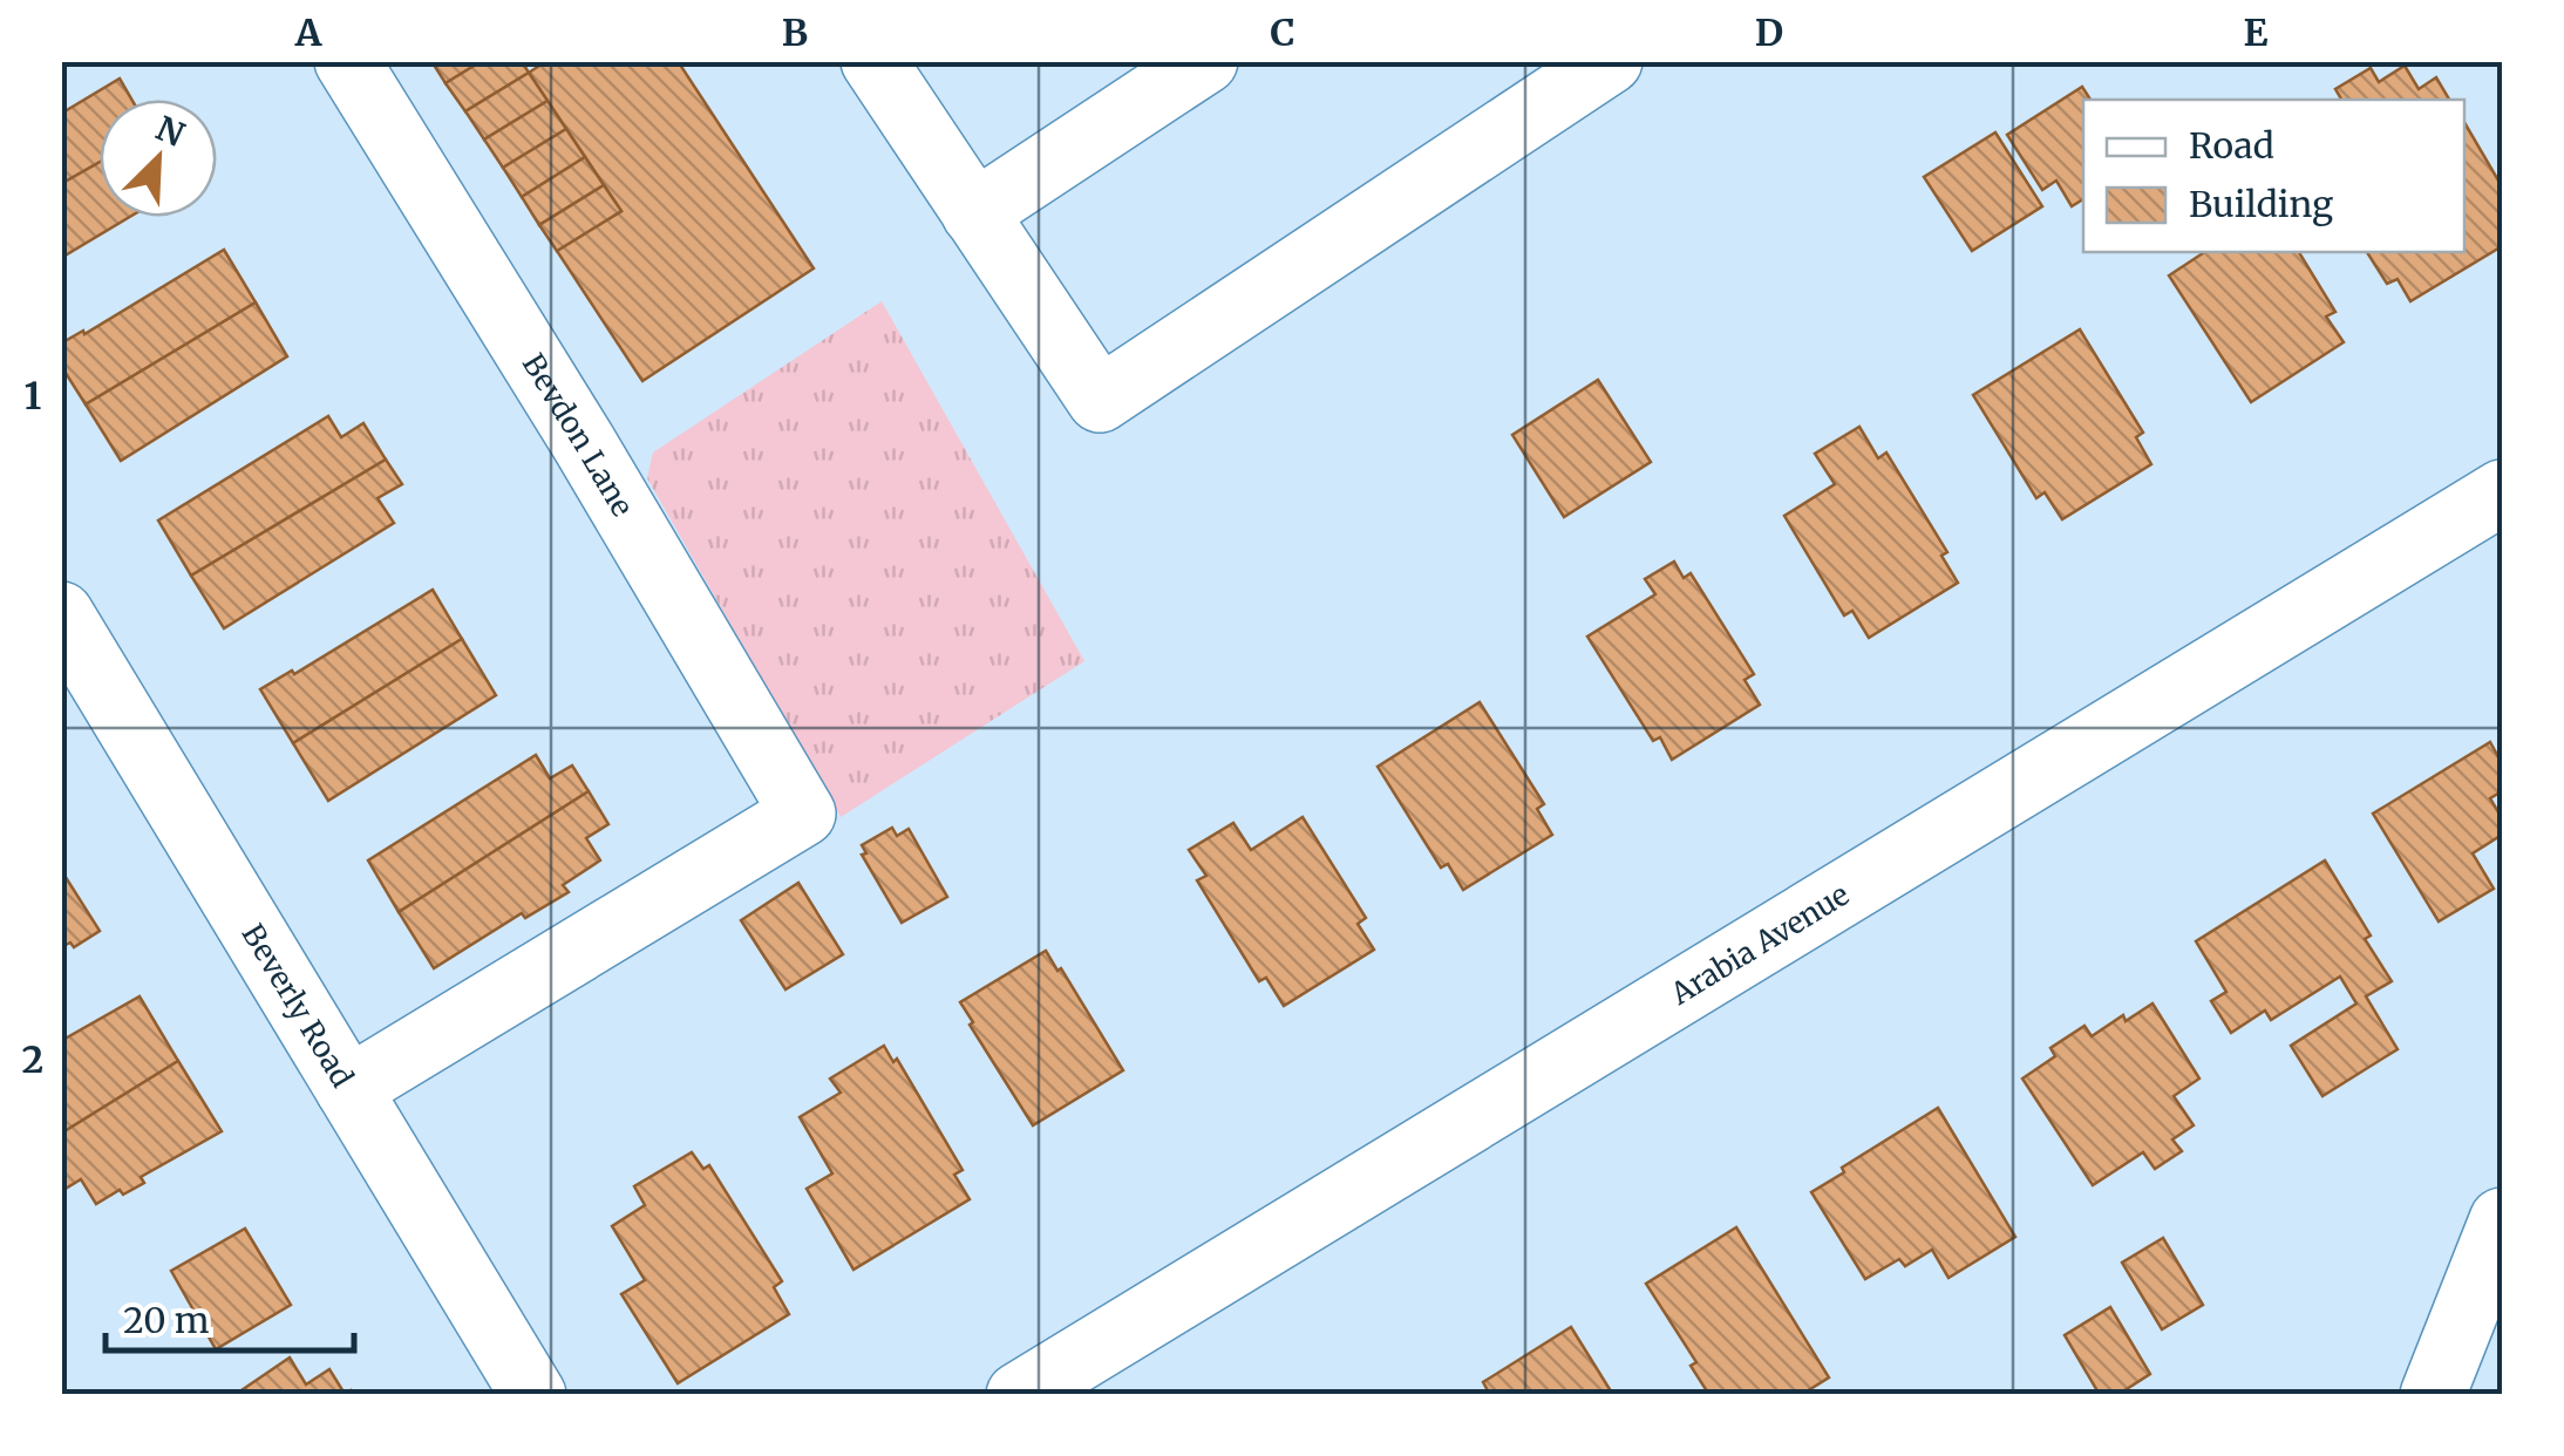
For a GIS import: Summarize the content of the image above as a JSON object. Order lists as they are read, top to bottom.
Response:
{
  "streets": {
    "street": ["Bevdon Lane", "Arabia Avenue", "Beverly Road"]
  },
  "crossings": [
    ["Bevdon Lane", "Beverly Road"]
  ],
  "legend": ["Road", "Building"],
  "scale_bar": "20 m",
  "north": "top right",
  "grid": {
    "columns": [
      "A",
      "B",
      "C",
      "D",
      "E"
    ],
    "rows": ["1", "2"]
  }
}
